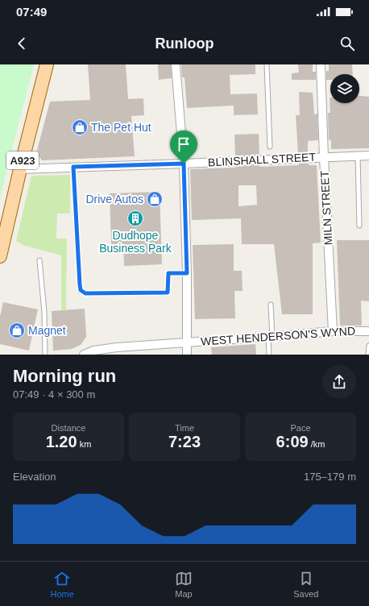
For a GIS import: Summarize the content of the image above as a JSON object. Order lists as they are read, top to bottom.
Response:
{
  "streets": {
    "main road": ["A923"],
    "street": ["BLINSHALL STREET", "MILN STREET", "WEST HENDERSON'S WYND"]
  },
  "crossings": [
    ["BLINSHALL STREET", "A923"],
    ["BLINSHALL STREET", "MILN STREET"],
    ["MILN STREET", "WEST HENDERSON'S WYND"]
  ],
  "places": {
    "shop": ["The Pet Hut", "Drive Autos", "Magnet"],
    "building": ["Dudhope Business Park"]
  },
  "page": {
    "status": "07:49",
    "header": "Runloop",
    "heading": ["Morning run", "07:49 · 4 × 300 m"],
    "stats": [
      ["Distance", "1.20 km"],
      ["Time", "7:23"],
      ["Pace", "6:09 /km"]
    ],
    "chart": ["Elevation", "175–179 m"],
    "tabs": ["Home", "Map", "Saved"]
  }
}
